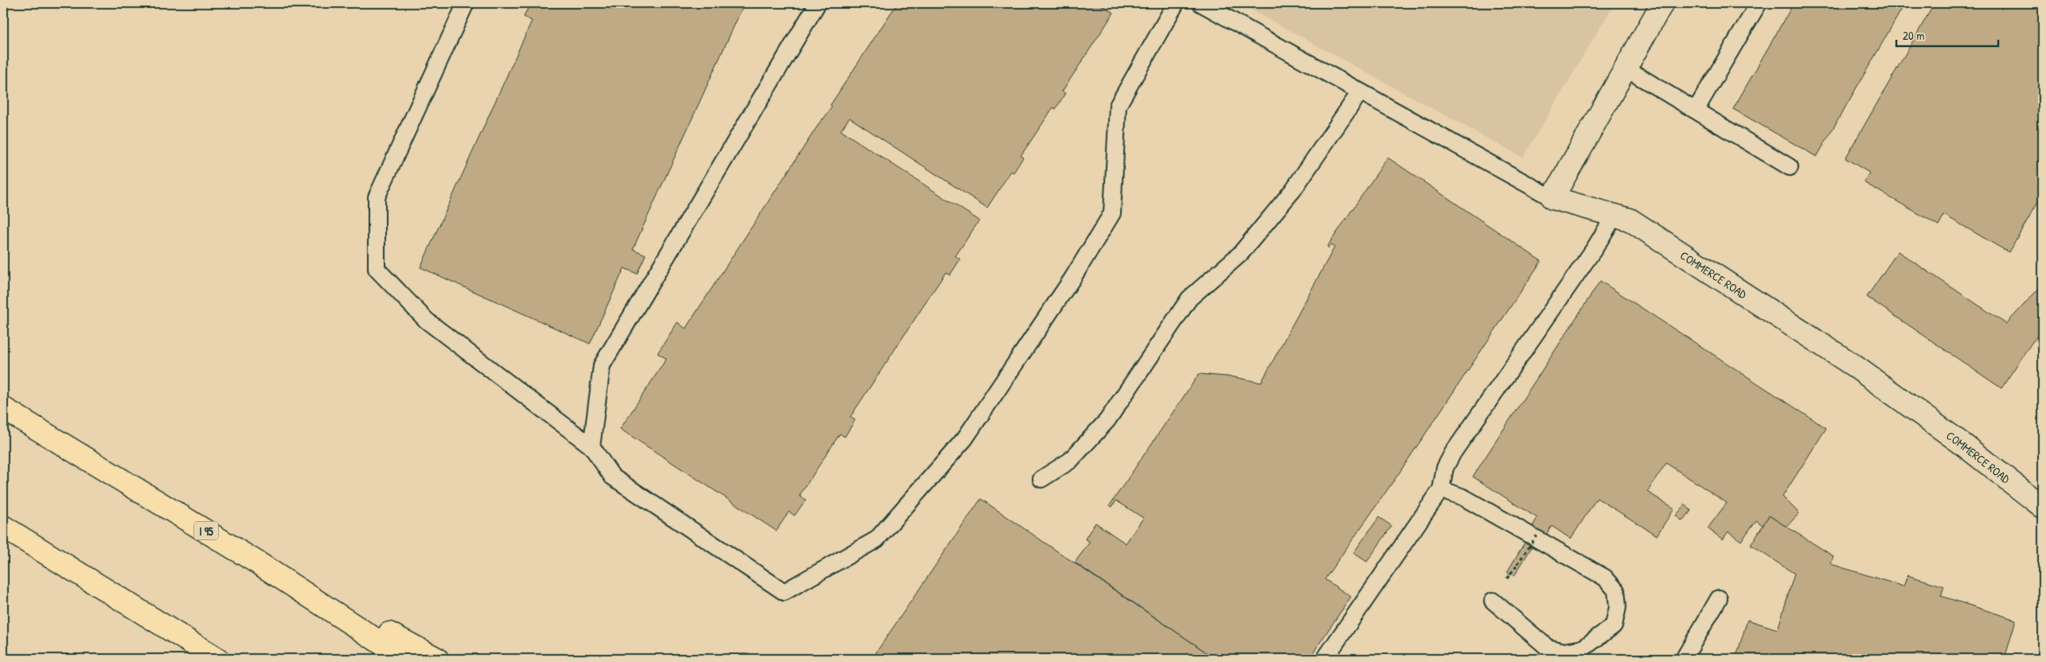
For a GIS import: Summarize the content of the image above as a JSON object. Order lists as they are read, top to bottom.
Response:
{
  "streets": {
    "highway": ["I 95"],
    "street": ["COMMERCE ROAD"]
  },
  "scale_bar": "20 m"
}
